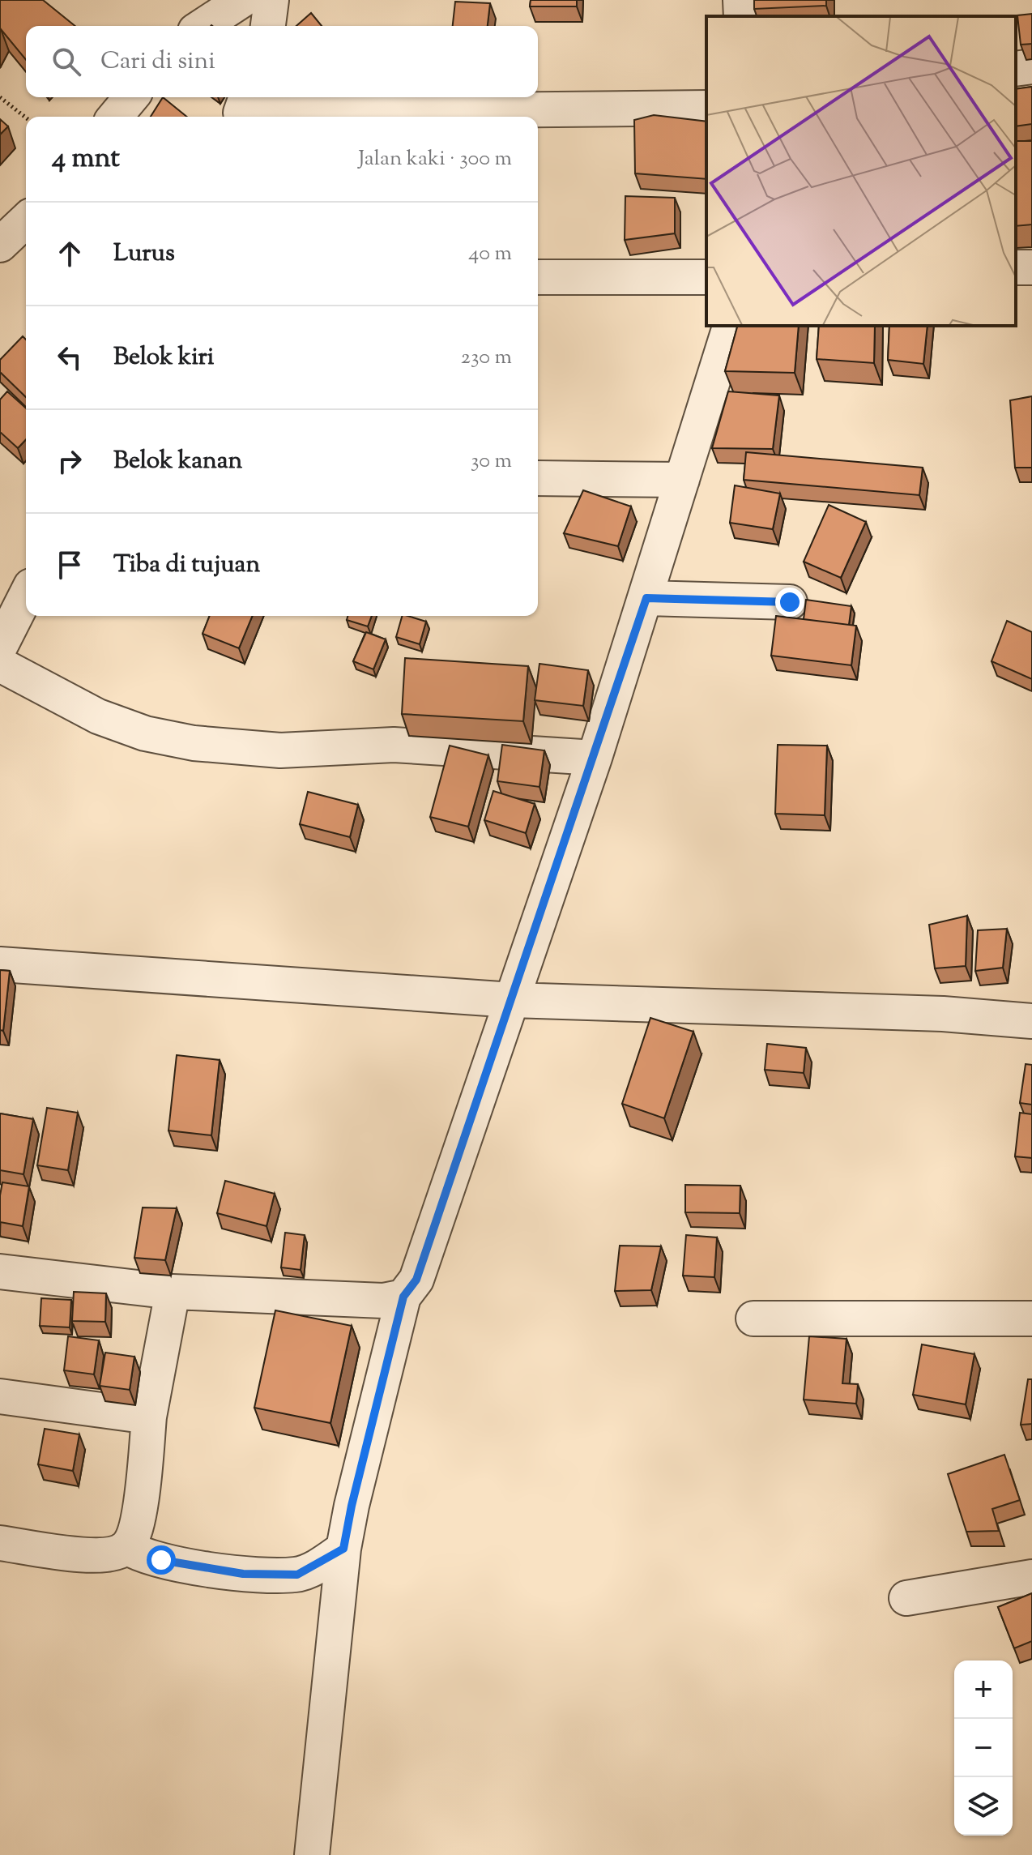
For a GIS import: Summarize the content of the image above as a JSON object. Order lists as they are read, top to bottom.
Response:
{
  "page": {
    "search": "Cari di sini",
    "heading": ["4 mnt", "Jalan kaki · 300 m"],
    "list": [
      ["Lurus", "40 m"],
      ["Belok kiri", "230 m"],
      ["Belok kanan", "30 m"],
      "Tiba di tujuan"
    ],
    "map_buttons": ["+", "−"]
  }
}
